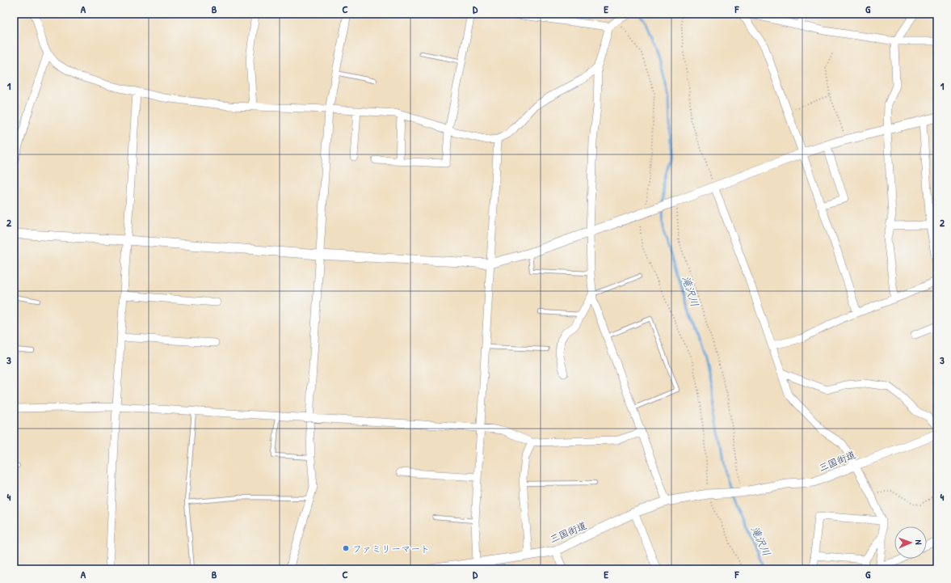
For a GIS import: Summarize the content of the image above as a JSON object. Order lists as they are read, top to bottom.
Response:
{
  "streets": {
    "street": ["三国街道"]
  },
  "water": ["滝沢川"],
  "places": ["ファミリーマート"],
  "north": "right",
  "grid": {
    "columns": [
      "A",
      "B",
      "C",
      "D",
      "E",
      "F",
      "G"
    ],
    "rows": [
      "1",
      "2",
      "3",
      "4"
    ]
  }
}
